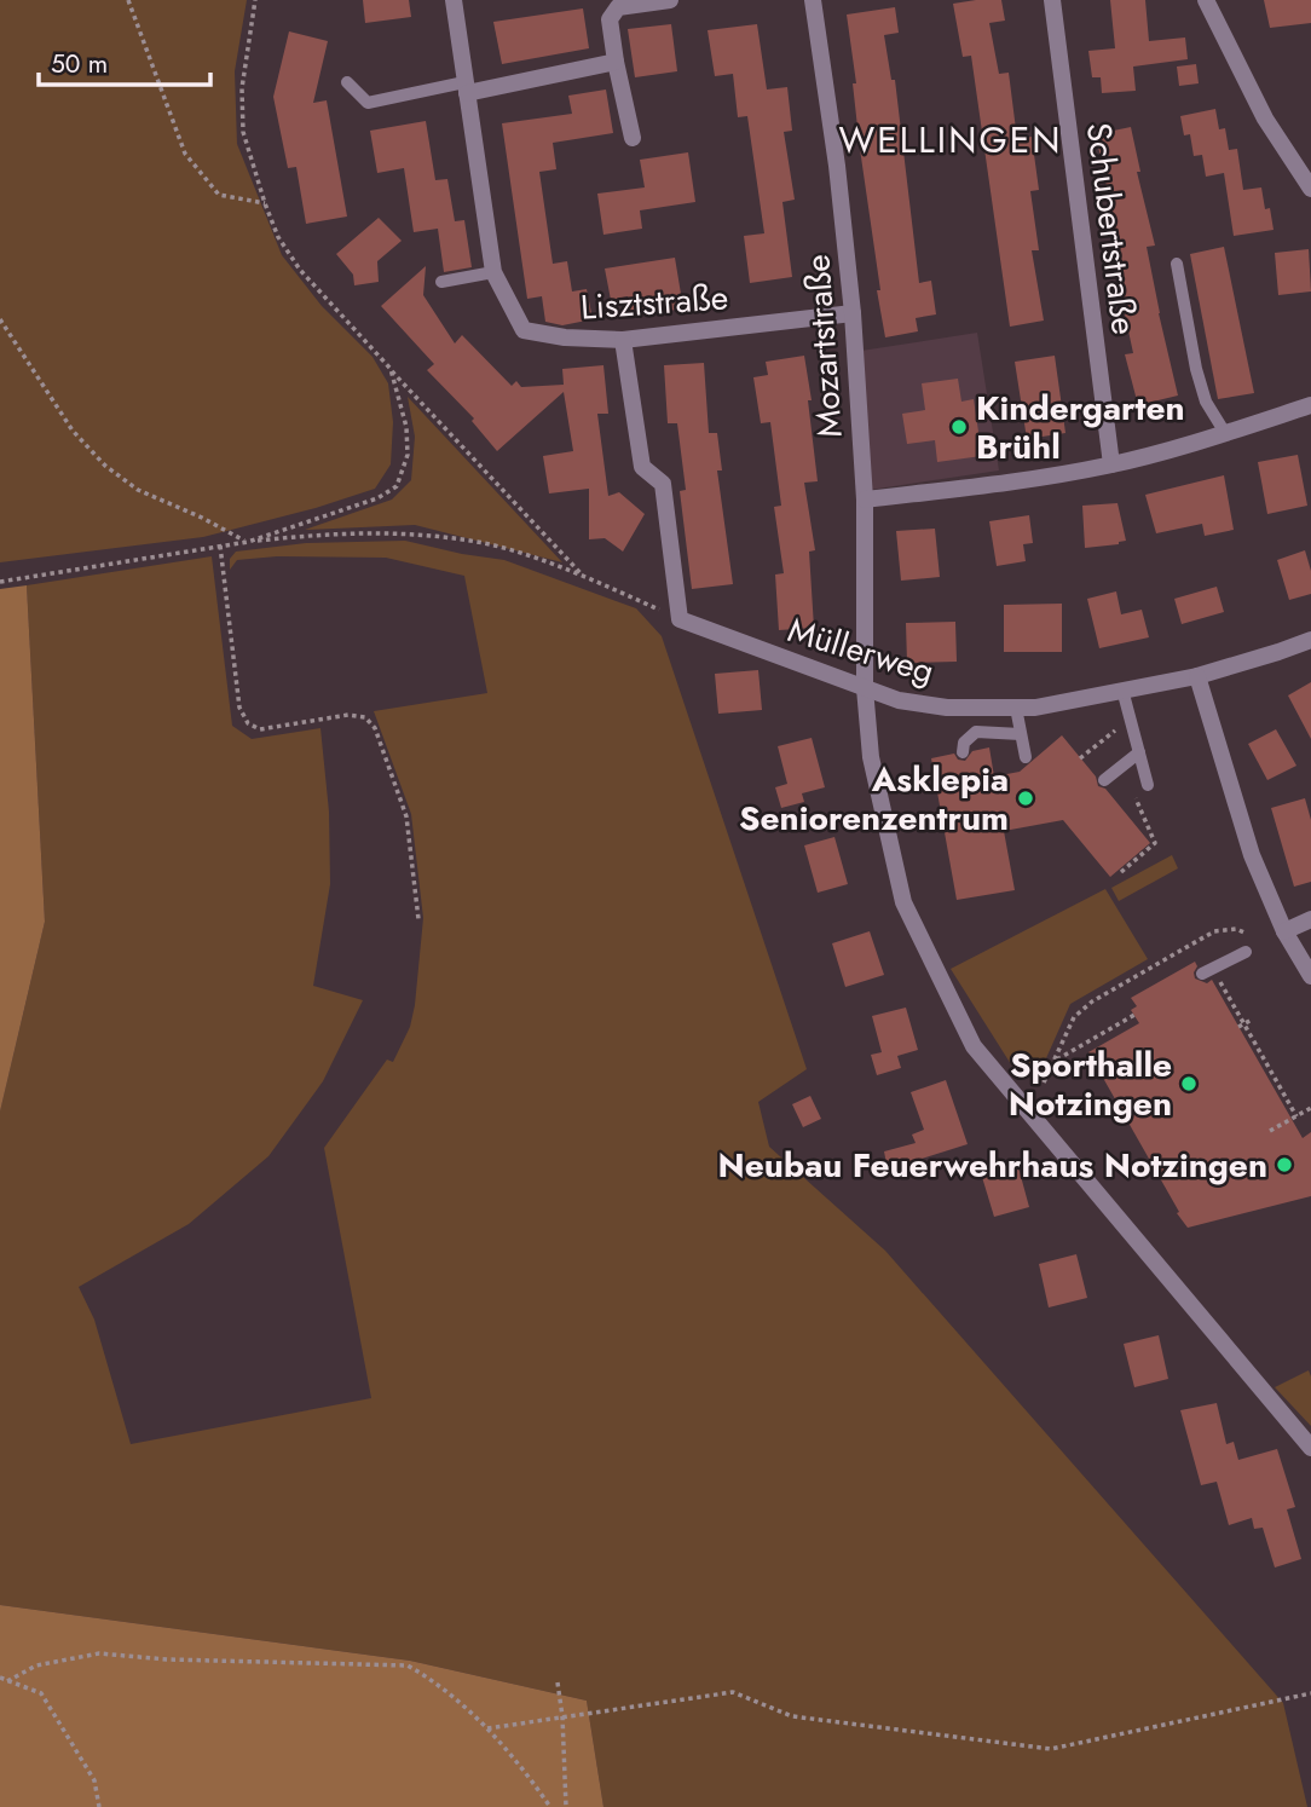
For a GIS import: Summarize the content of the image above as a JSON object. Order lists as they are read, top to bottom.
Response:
{
  "streets": {
    "street": [
      "Schubertstraße",
      "Lisztstraße",
      "Mozartstraße",
      "Müllerweg"
    ]
  },
  "crossings": [
    ["Lisztstraße", "Mozartstraße"],
    ["Mozartstraße", "Müllerweg"]
  ],
  "districts": ["WELLINGEN"],
  "places": [
    "Kindergarten Brühl",
    "Asklepia Seniorenzentrum",
    "Sporthalle Notzingen",
    "Neubau Feuerwehrhaus Notzingen"
  ],
  "scale_bar": "50 m"
}
